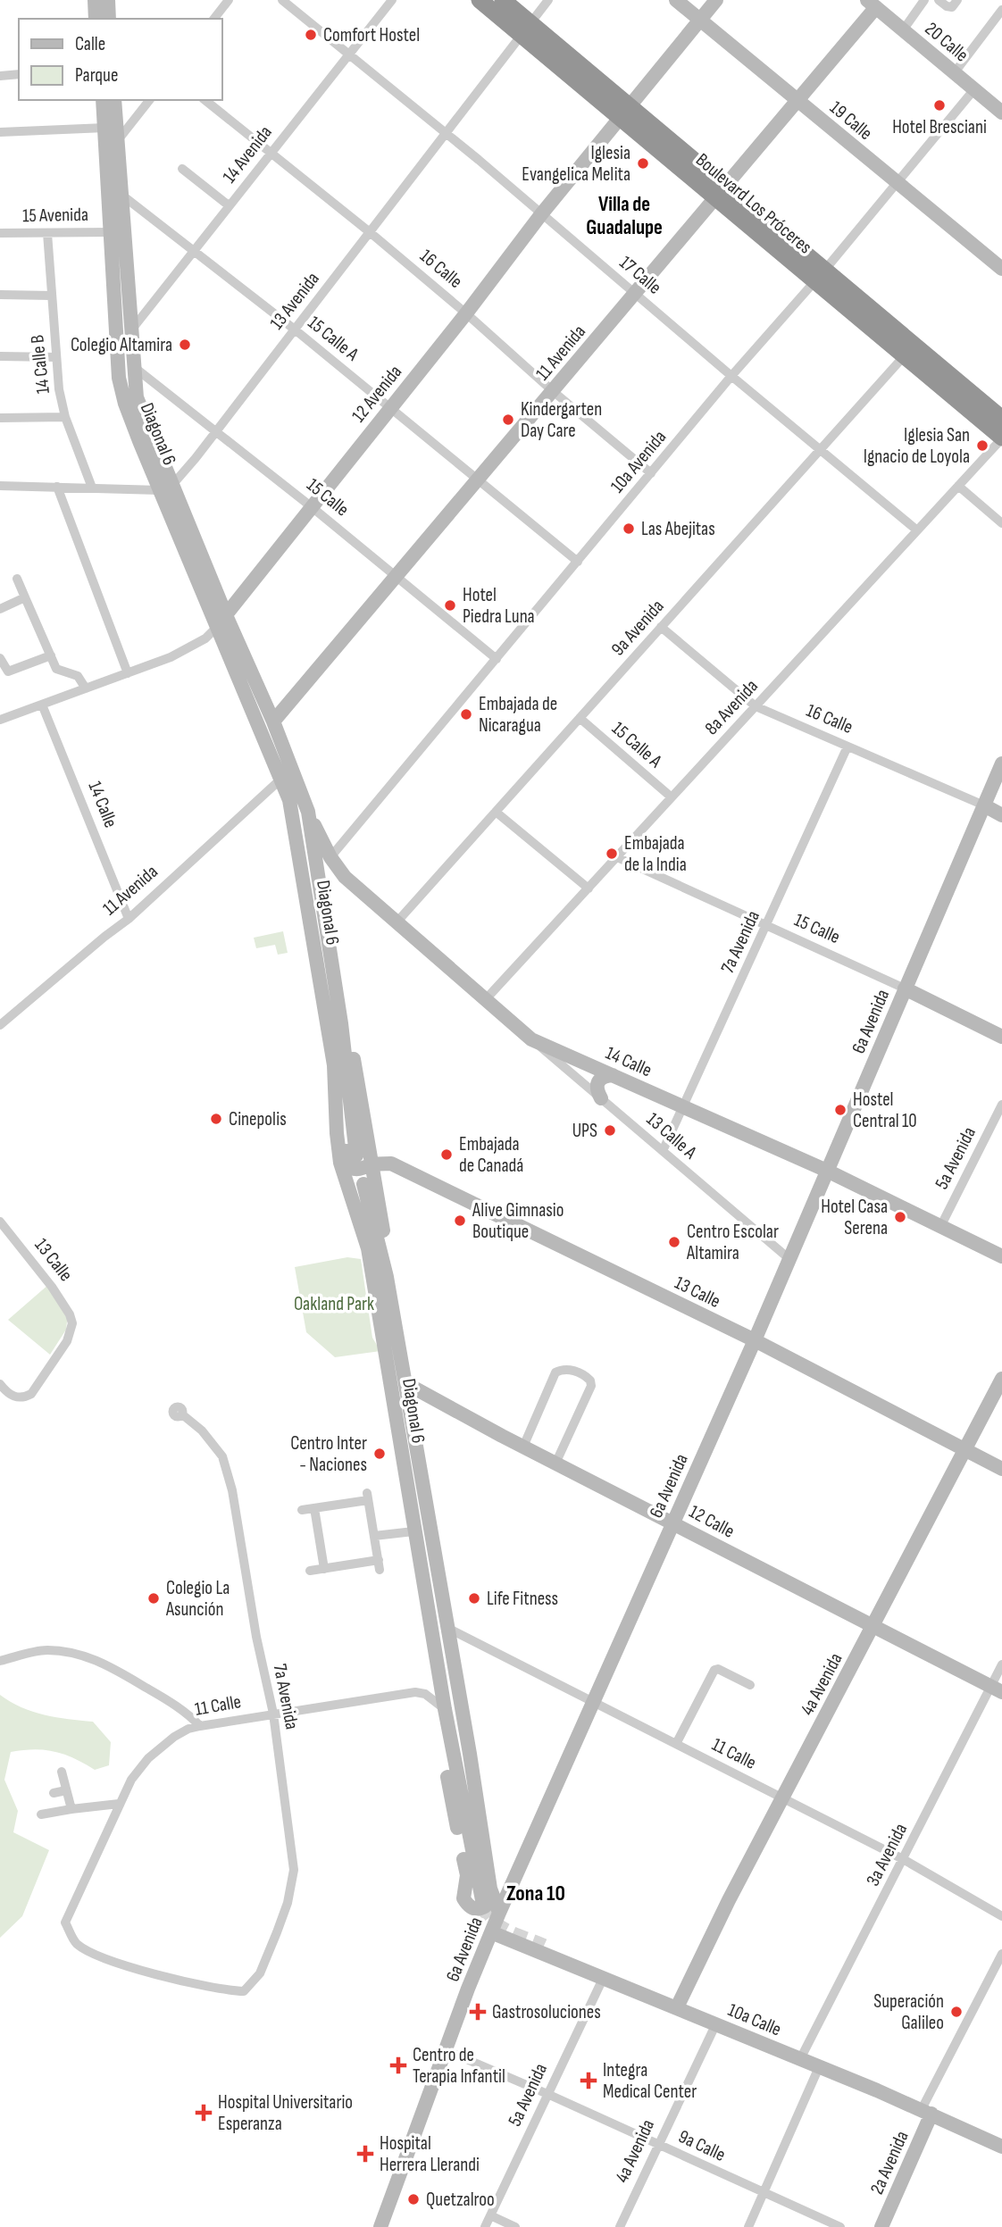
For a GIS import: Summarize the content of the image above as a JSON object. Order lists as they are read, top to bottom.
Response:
{
  "streets": {
    "highway": ["Boulevard Los Próceres"],
    "street": [
      "20 Calle",
      "19 Calle",
      "14 Avenida",
      "15 Avenida",
      "16 Calle",
      "17 Calle",
      "13 Avenida",
      "15 Calle A",
      "11 Avenida",
      "14 Calle B",
      "12 Avenida",
      "Diagonal 6",
      "10a Avenida",
      "15 Calle",
      "9a Avenida",
      "8a Avenida",
      "14 Calle",
      "7a Avenida",
      "6a Avenida",
      "13 Calle A",
      "5a Avenida",
      "13 Calle",
      "12 Calle",
      "4a Avenida",
      "11 Calle",
      "3a Avenida",
      "10a Calle",
      "9a Calle",
      "2a Avenida"
    ]
  },
  "crossings": [
    ["20 Calle", "11 Avenida"],
    ["20 Calle", "10a Avenida"],
    ["19 Calle", "11 Avenida"],
    ["19 Calle", "12 Avenida"],
    ["19 Calle", "10a Avenida"],
    ["14 Avenida", "16 Calle"],
    ["14 Avenida", "17 Calle"],
    ["14 Avenida", "15 Calle A"],
    ["14 Avenida", "Diagonal 6"],
    ["Boulevard Los Próceres", "13 Avenida"],
    ["Boulevard Los Próceres", "11 Avenida"],
    ["Boulevard Los Próceres", "12 Avenida"],
    ["Boulevard Los Próceres", "10a Avenida"],
    ["Boulevard Los Próceres", "9a Avenida"],
    ["Boulevard Los Próceres", "8a Avenida"],
    ["15 Avenida", "14 Calle B"],
    ["15 Avenida", "Diagonal 6"],
    ["16 Calle", "13 Avenida"],
    ["16 Calle", "11 Avenida"],
    ["16 Calle", "12 Avenida"],
    ["16 Calle", "10a Avenida"],
    ["16 Calle", "9a Avenida"],
    ["16 Calle", "8a Avenida"],
    ["16 Calle", "7a Avenida"],
    ["16 Calle", "6a Avenida"],
    ["17 Calle", "13 Avenida"],
    ["17 Calle", "11 Avenida"],
    ["17 Calle", "12 Avenida"],
    ["17 Calle", "10a Avenida"],
    ["17 Calle", "9a Avenida"],
    ["17 Calle", "8a Avenida"],
    ["13 Avenida", "15 Calle A"],
    ["13 Avenida", "Diagonal 6"],
    ["13 Avenida", "15 Calle"],
    ["15 Calle A", "11 Avenida"],
    ["15 Calle A", "12 Avenida"],
    ["15 Calle A", "Diagonal 6"],
    ["15 Calle A", "10a Avenida"],
    ["15 Calle A", "9a Avenida"],
    ["15 Calle A", "8a Avenida"],
    ["11 Avenida", "Diagonal 6"],
    ["11 Avenida", "15 Calle"],
    ["11 Avenida", "14 Calle"],
    ["12 Avenida", "Diagonal 6"],
    ["12 Avenida", "15 Calle"],
    ["12 Avenida", "14 Calle"],
    ["Diagonal 6", "15 Calle"],
    ["Diagonal 6", "14 Calle"],
    ["Diagonal 6", "6a Avenida"],
    ["Diagonal 6", "13 Calle"],
    ["Diagonal 6", "12 Calle"],
    ["Diagonal 6", "11 Calle"],
    ["10a Avenida", "15 Calle"],
    ["10a Avenida", "14 Calle"],
    ["15 Calle", "8a Avenida"],
    ["15 Calle", "7a Avenida"],
    ["15 Calle", "6a Avenida"],
    ["9a Avenida", "14 Calle"],
    ["8a Avenida", "14 Calle"],
    ["14 Calle", "7a Avenida"],
    ["14 Calle", "6a Avenida"],
    ["14 Calle", "13 Calle A"],
    ["14 Calle", "5a Avenida"],
    ["7a Avenida", "13 Calle A"],
    ["7a Avenida", "11 Calle"],
    ["6a Avenida", "13 Calle A"],
    ["6a Avenida", "13 Calle"],
    ["6a Avenida", "12 Calle"],
    ["6a Avenida", "11 Calle"],
    ["6a Avenida", "10a Calle"],
    ["6a Avenida", "9a Calle"],
    ["5a Avenida", "10a Calle"],
    ["5a Avenida", "9a Calle"],
    ["13 Calle", "4a Avenida"],
    ["12 Calle", "4a Avenida"],
    ["12 Calle", "3a Avenida"],
    ["4a Avenida", "11 Calle"],
    ["4a Avenida", "10a Calle"],
    ["4a Avenida", "9a Calle"],
    ["11 Calle", "3a Avenida"],
    ["3a Avenida", "10a Calle"],
    ["10a Calle", "2a Avenida"]
  ],
  "districts": ["Villa de Guadalupe", "Zona 10"],
  "parks": ["Oakland Park"],
  "places": {
    "other": [
      "Comfort Hostel",
      "Hotel Bresciani",
      "Iglesia Evangelica Melita",
      "Colegio Altamira",
      "Kindergarten Day Care",
      "Iglesia San Ignacio de Loyola",
      "Las Abejitas",
      "Hotel Piedra Luna",
      "Embajada de Nicaragua",
      "Embajada de la India",
      "Hostel Central 10",
      "Cinepolis",
      "UPS",
      "Embajada de Canadá",
      "Hotel Casa Serena",
      "Alive Gimnasio Boutique",
      "Centro Escolar Altamira",
      "Centro Inter - Naciones",
      "Colegio La Asunción",
      "Life Fitness",
      "Superación Galileo",
      "Quetzalroo"
    ],
    "health": [
      "Gastrosoluciones",
      "Centro de Terapia Infantil",
      "Integra Medical Center",
      "Hospital Universitario Esperanza",
      "Hospital Herrera Llerandi"
    ]
  },
  "legend": ["Calle", "Parque"]
}
